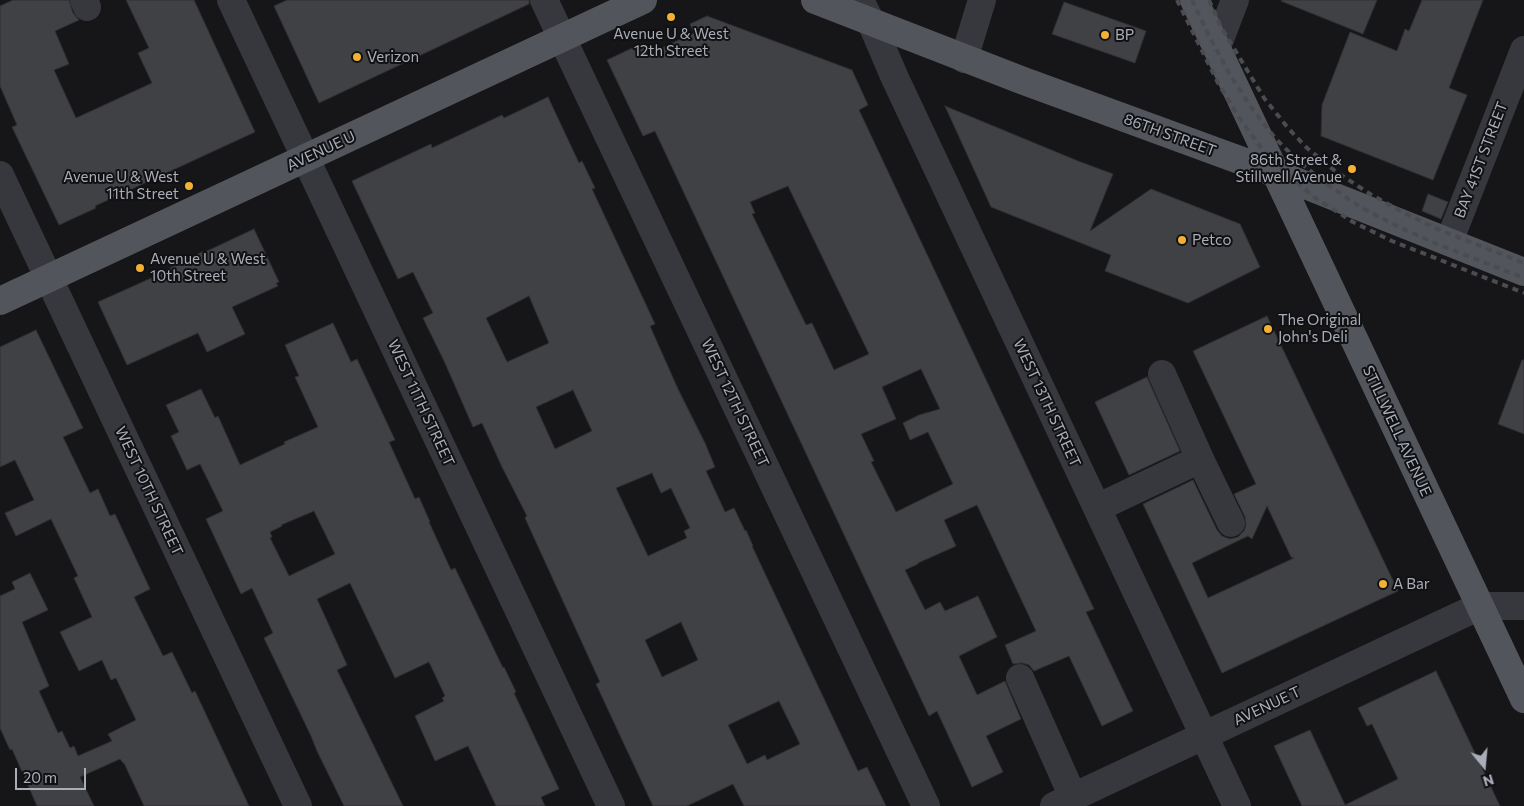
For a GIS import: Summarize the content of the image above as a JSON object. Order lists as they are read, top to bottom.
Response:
{
  "streets": {
    "main road": ["86TH STREET", "AVENUE U", "STILLWELL AVENUE"],
    "street": [
      "BAY 41ST STREET",
      "WEST 11TH STREET",
      "WEST 12TH STREET",
      "WEST 13TH STREET",
      "WEST 10TH STREET",
      "AVENUE T"
    ]
  },
  "crossings": [
    ["86TH STREET", "BAY 41ST STREET"],
    ["86TH STREET", "WEST 13TH STREET"],
    ["86TH STREET", "STILLWELL AVENUE"],
    ["AVENUE U", "WEST 11TH STREET"],
    ["AVENUE U", "WEST 12TH STREET"],
    ["AVENUE U", "WEST 10TH STREET"],
    ["WEST 13TH STREET", "AVENUE T"],
    ["STILLWELL AVENUE", "AVENUE T"]
  ],
  "places": [
    "Avenue U & West 12th Street",
    "BP",
    "Verizon",
    "86th Street & Stillwell Avenue",
    "Avenue U & West 11th Street",
    "Petco",
    "Avenue U & West 10th Street",
    "The Original John's Deli",
    "A Bar"
  ],
  "scale_bar": "20 m",
  "north": "bottom"
}
